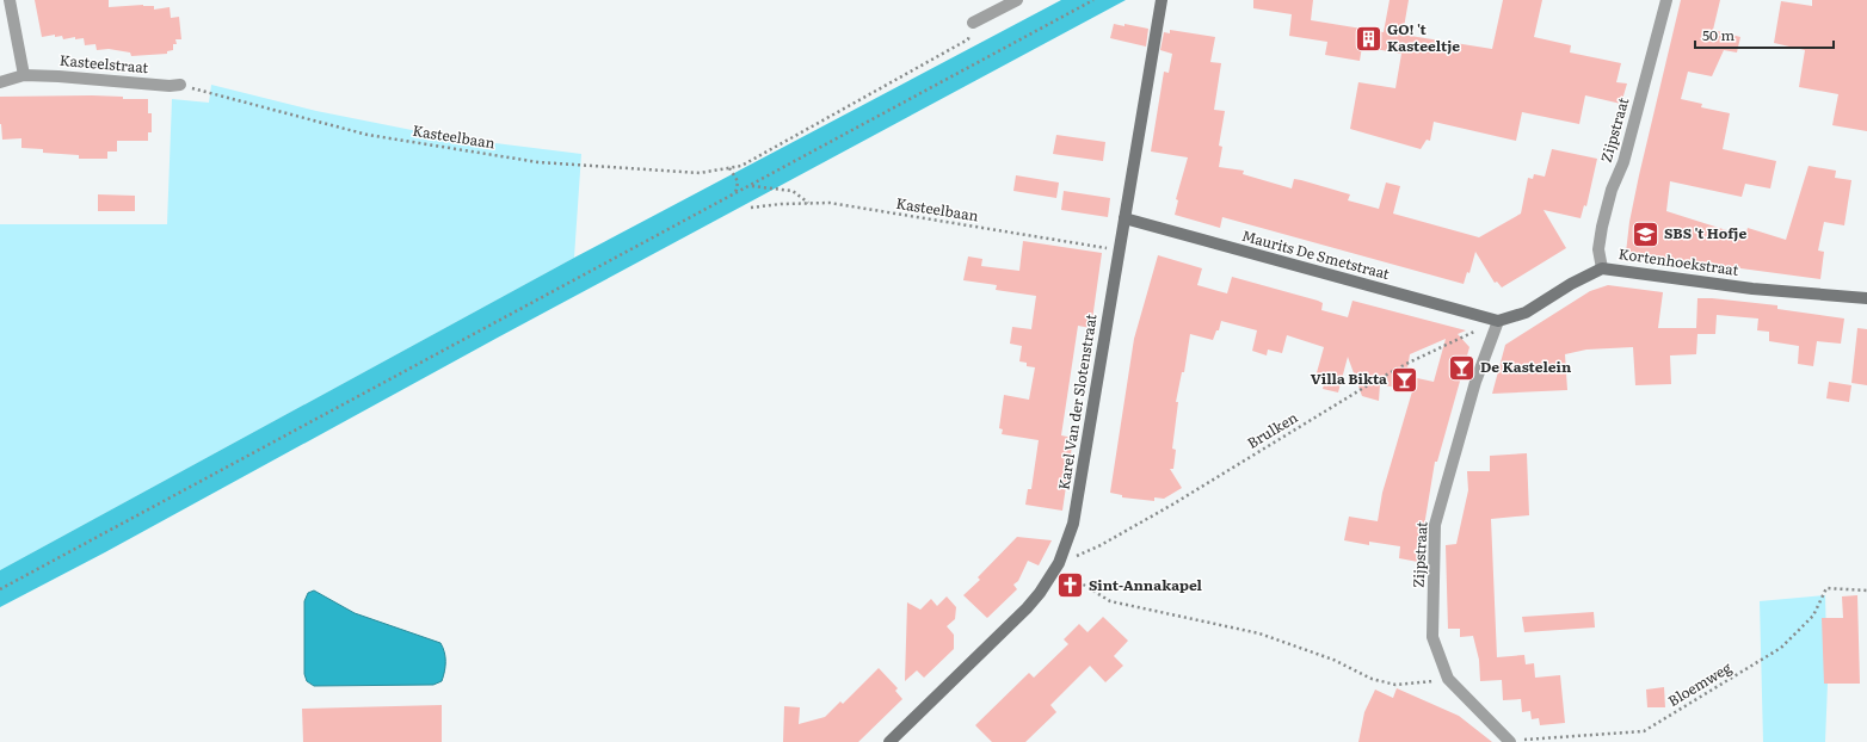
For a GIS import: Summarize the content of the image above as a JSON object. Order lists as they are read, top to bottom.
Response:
{
  "streets": {
    "street": [
      "Kasteelstraat",
      "Zijpstraat",
      "Maurits De Smetstraat",
      "Kortenhoekstraat",
      "Karel Van der Slotenstraat"
    ],
    "path": ["Kasteelbaan", "Brulken", "Bloemweg"]
  },
  "crossings": [
    ["Kasteelstraat", "Kasteelbaan"],
    ["Zijpstraat", "Maurits De Smetstraat"],
    ["Zijpstraat", "Kortenhoekstraat"],
    ["Zijpstraat", "Brulken"],
    ["Zijpstraat", "Bloemweg"],
    ["Kasteelbaan", "Karel Van der Slotenstraat"],
    ["Maurits De Smetstraat", "Kortenhoekstraat"],
    ["Maurits De Smetstraat", "Karel Van der Slotenstraat"],
    ["Maurits De Smetstraat", "Brulken"],
    ["Kortenhoekstraat", "Brulken"],
    ["Karel Van der Slotenstraat", "Brulken"]
  ],
  "places": {
    "building": ["GO! 't Kasteeltje"],
    "school or university": ["SBS 't Hofje"],
    "bar": ["De Kastelein", "Villa Bikta"],
    "church": ["Sint-Annakapel"]
  },
  "scale_bar": "50 m"
}
